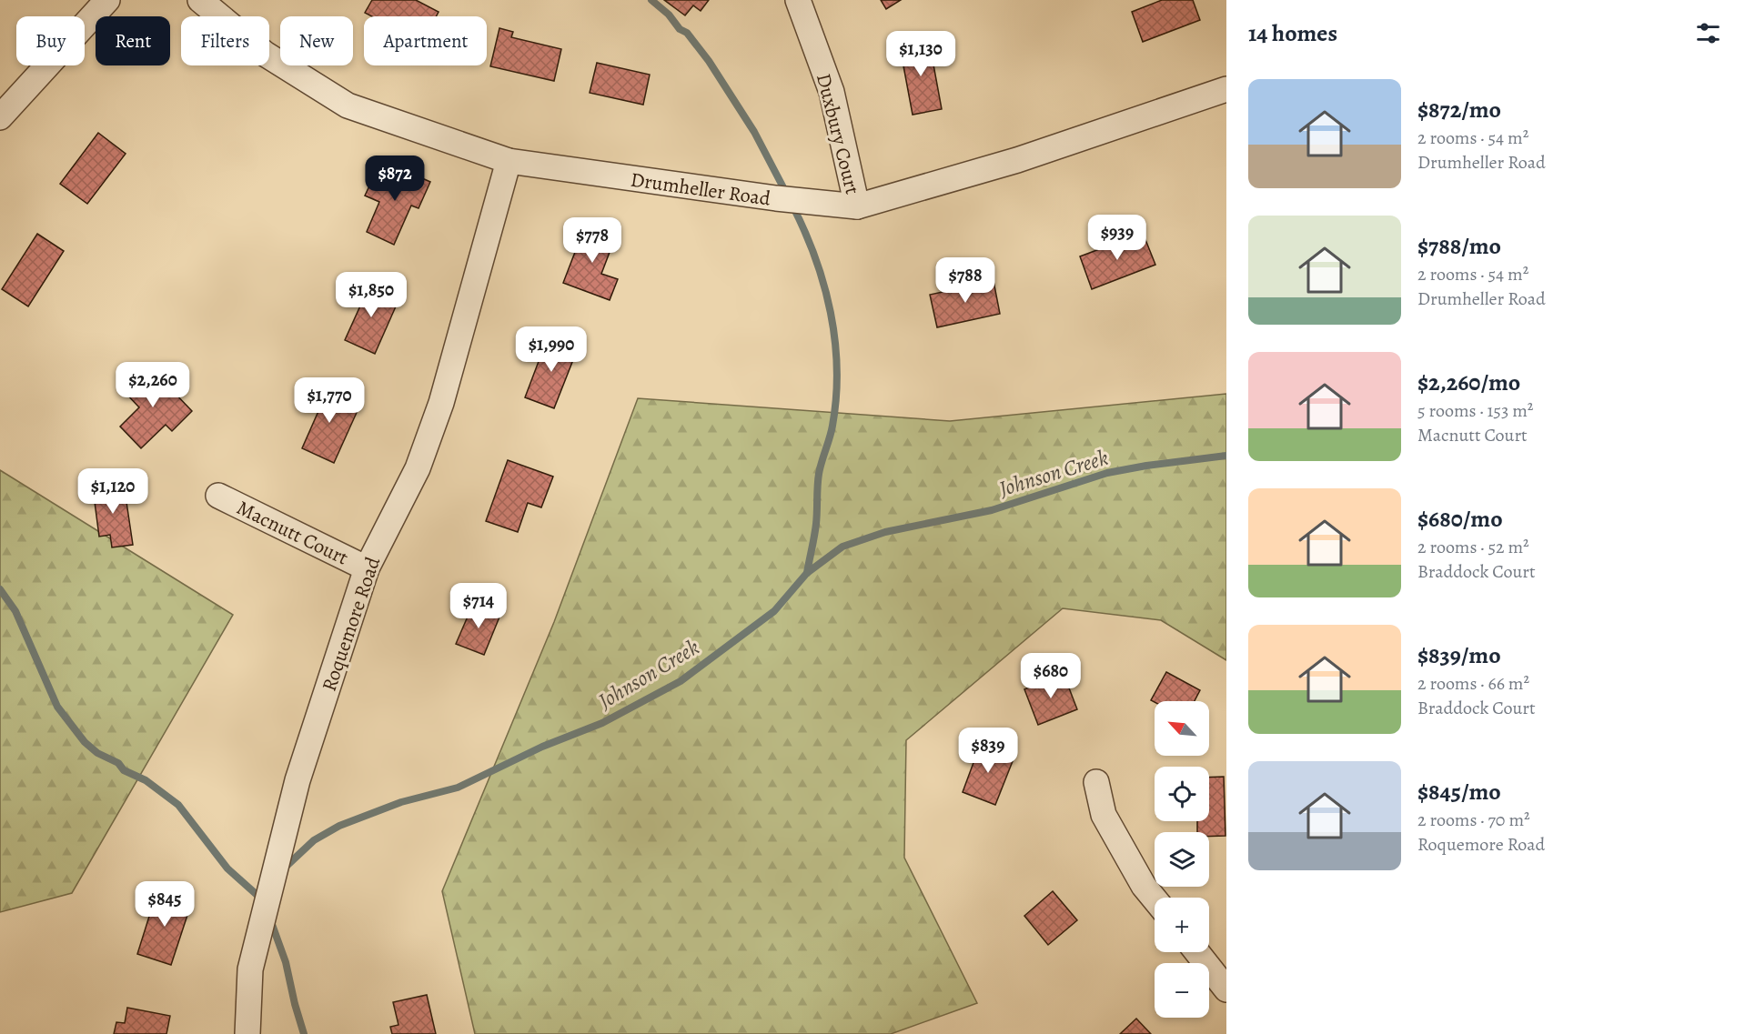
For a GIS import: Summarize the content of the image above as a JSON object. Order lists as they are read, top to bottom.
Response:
{
  "streets": {
    "street": [
      "Duxbury Court",
      "Drumheller Road",
      "Macnutt Court",
      "Roquemore Road"
    ]
  },
  "crossings": [
    ["Duxbury Court", "Drumheller Road"],
    ["Drumheller Road", "Roquemore Road"],
    ["Macnutt Court", "Roquemore Road"]
  ],
  "water": ["Johnson Creek"],
  "north": "top left",
  "page": {
    "heading": "14 homes",
    "chip": [
      "Buy",
      "Rent",
      "Filters",
      "New",
      "Apartment"
    ],
    "price": [
      "$1,130",
      "$872",
      "$939",
      "$778",
      "$788",
      "$1,850",
      "$1,990",
      "$2,260",
      "$1,770",
      "$1,120",
      "$714",
      "$680",
      "$839",
      "$845"
    ],
    "list": [
      {
        "name": "$872/mo",
        "note": "2 rooms · 54 m² · Drumheller Road"
      },
      {
        "name": "$788/mo",
        "note": "2 rooms · 54 m² · Drumheller Road"
      },
      {
        "name": "$2,260/mo",
        "note": "5 rooms · 153 m² · Macnutt Court"
      },
      {
        "name": "$680/mo",
        "note": "2 rooms · 52 m² · Braddock Court"
      },
      {
        "name": "$839/mo",
        "note": "2 rooms · 66 m² · Braddock Court"
      },
      {
        "name": "$845/mo",
        "note": "2 rooms · 70 m² · Roquemore Road"
      }
    ],
    "map_buttons": ["+", "−"]
  }
}
